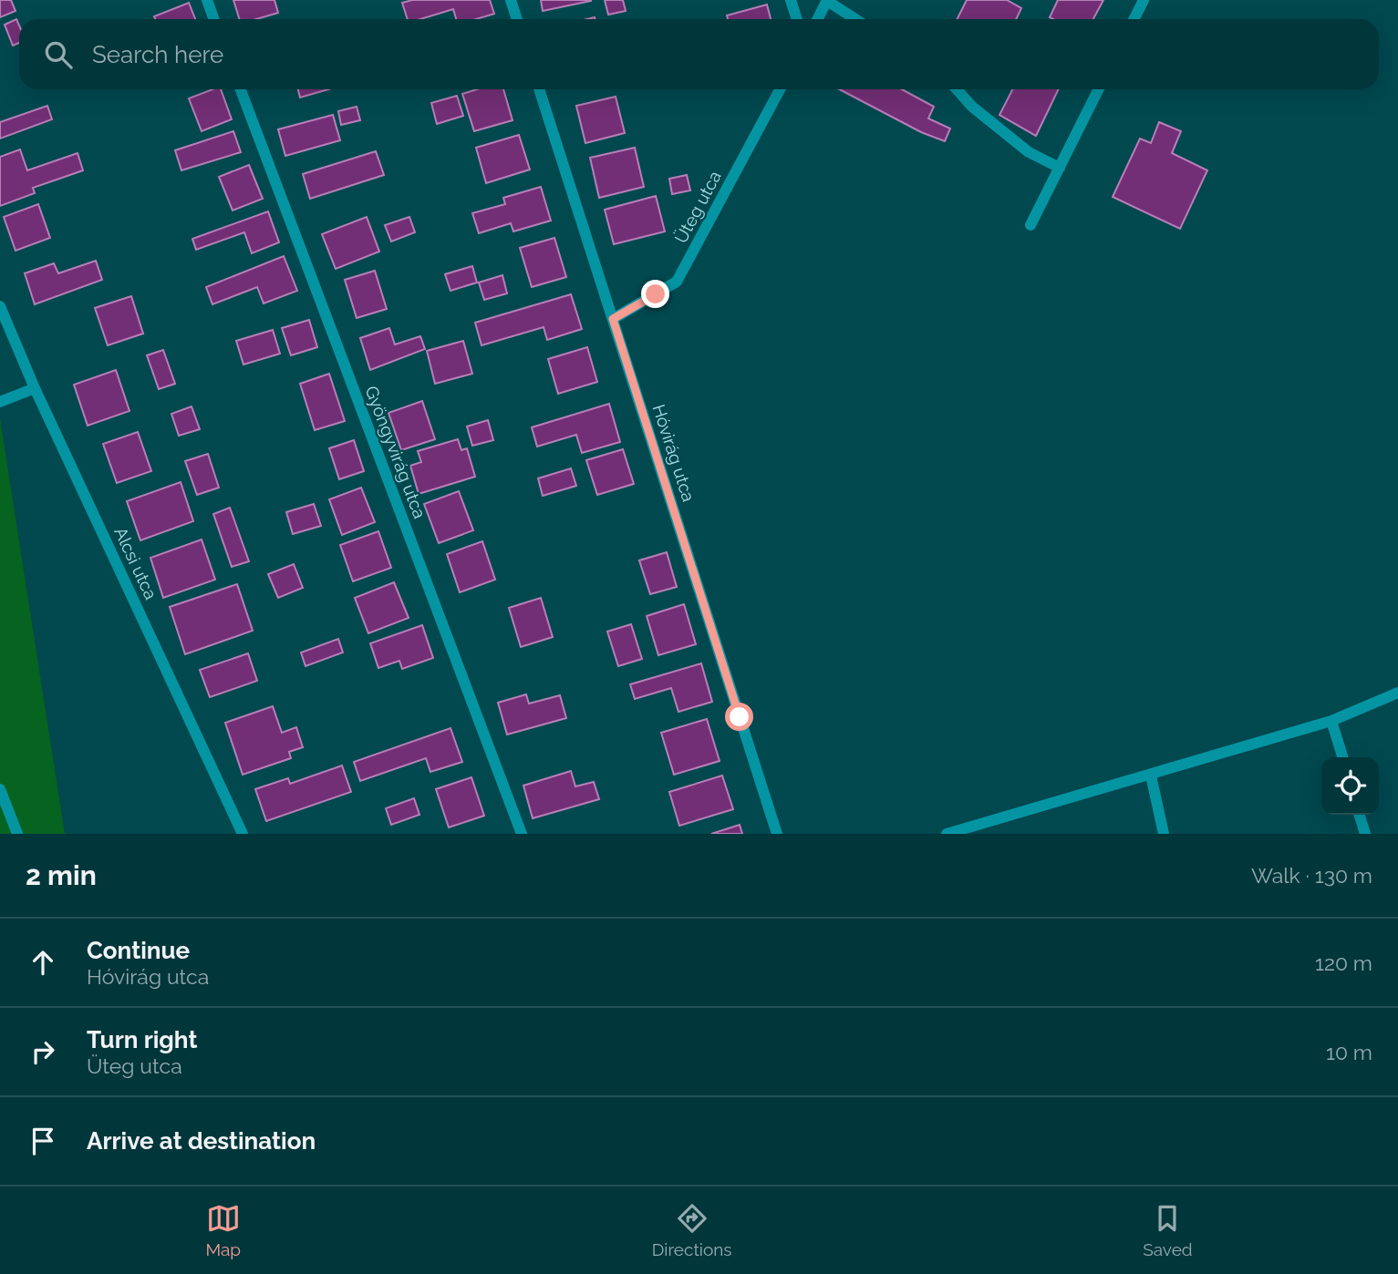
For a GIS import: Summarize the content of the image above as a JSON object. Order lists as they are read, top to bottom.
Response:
{
  "streets": {
    "street": [
      "Üteg utca",
      "Gyöngyvirág utca",
      "Hóvirág utca",
      "Alcsi utca"
    ]
  },
  "crossings": [
    ["Üteg utca", "Hóvirág utca"]
  ],
  "page": {
    "search": "Search here",
    "heading": ["2 min", "Walk · 130 m"],
    "list": [
      ["Continue", "Hóvirág utca", "120 m"],
      ["Turn right", "Üteg utca", "10 m"],
      "Arrive at destination"
    ],
    "nav": ["Map", "Directions", "Saved"]
  }
}
